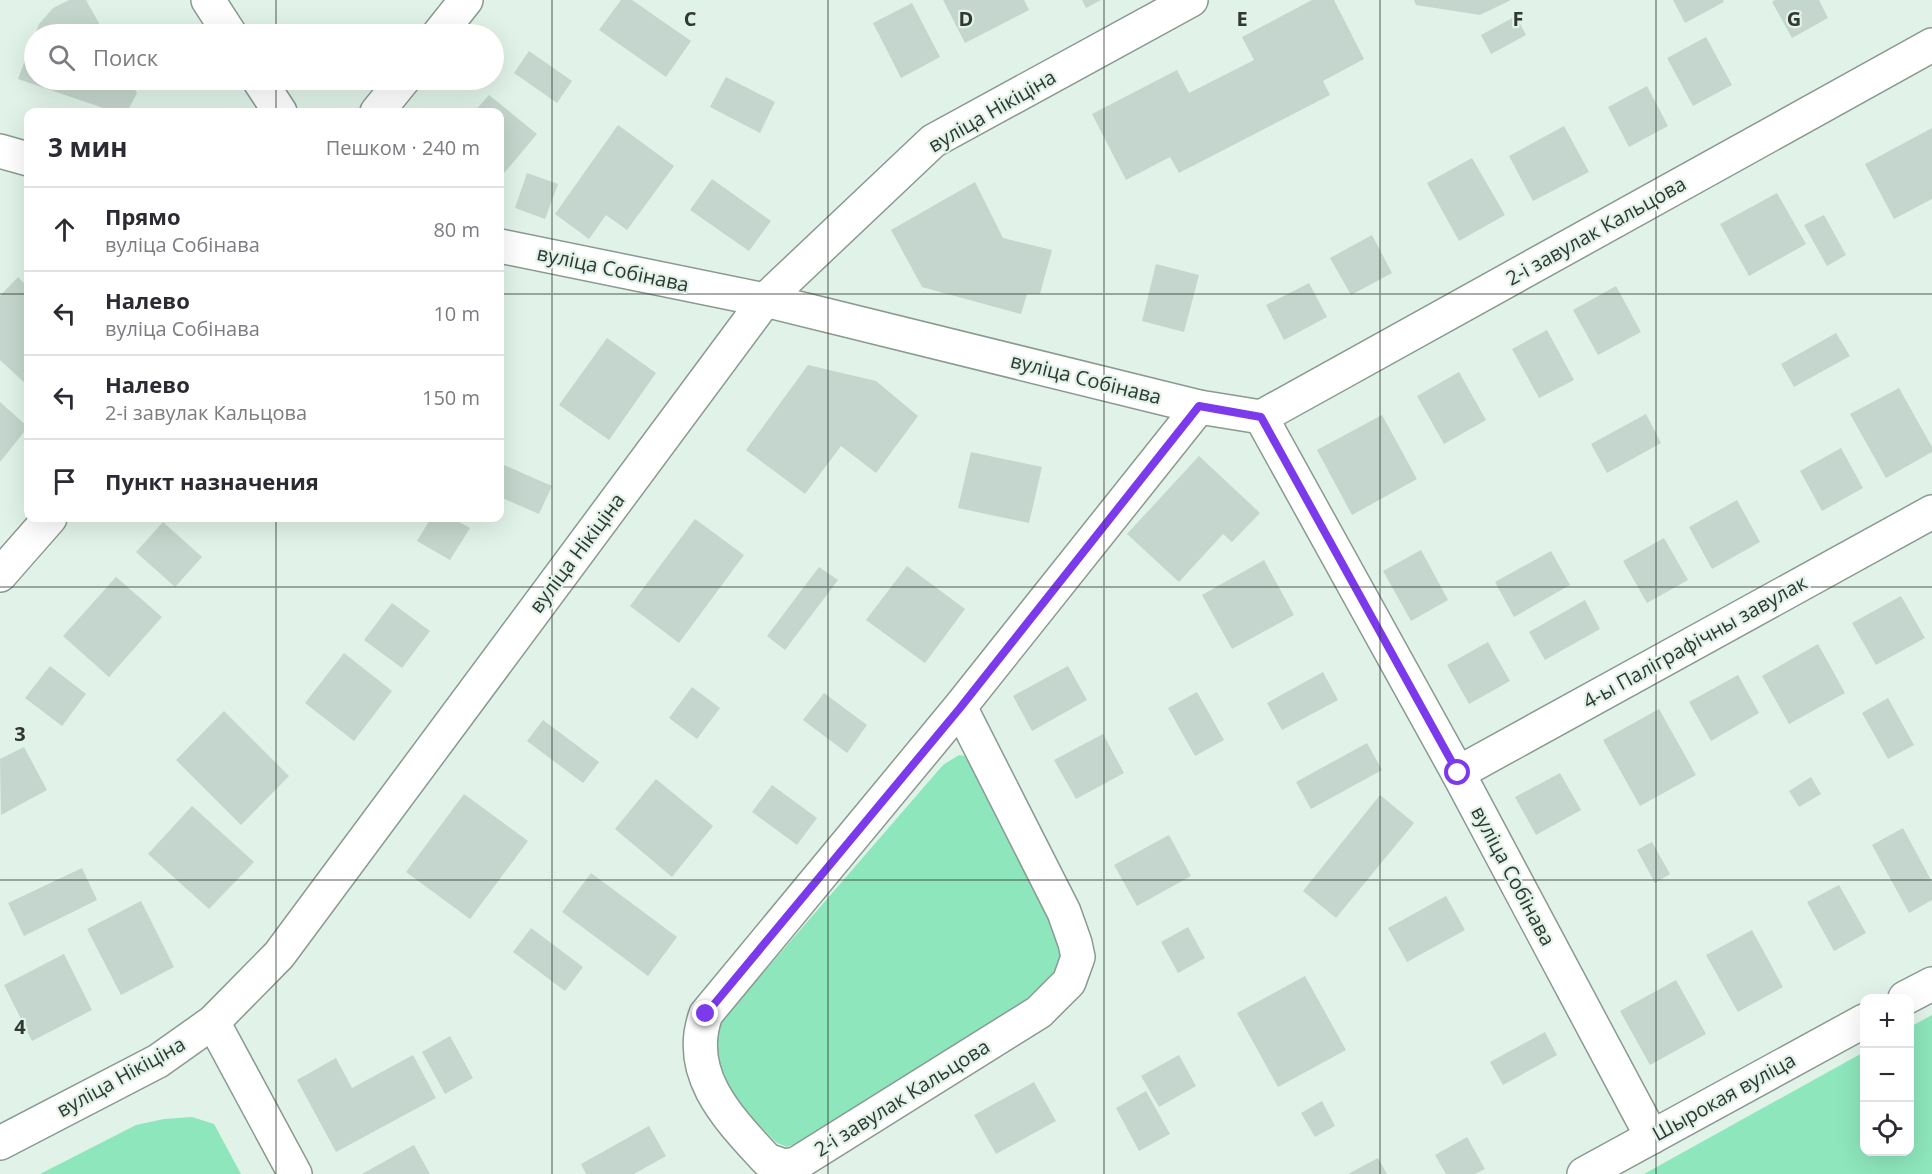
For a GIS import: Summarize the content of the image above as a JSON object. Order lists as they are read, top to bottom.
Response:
{
  "streets": {
    "street": [
      "вуліца Нікіціна",
      "2-і завулак Кальцова",
      "вуліца Собінава",
      "4-ы Паліграфічны завулак",
      "Шырокая вуліца"
    ]
  },
  "crossings": [
    ["вуліца Нікіціна", "вуліца Собінава"],
    ["2-і завулак Кальцова", "вуліца Собінава"],
    ["вуліца Собінава", "4-ы Паліграфічны завулак"],
    ["вуліца Собінава", "Шырокая вуліца"]
  ],
  "page": {
    "search": "Поиск",
    "heading": ["3 мин", "Пешком · 240 m"],
    "list": [
      ["Прямо", "вуліца Собінава", "80 m"],
      ["Налево", "вуліца Собінава", "10 m"],
      ["Налево", "2-і завулак Кальцова", "150 m"],
      "Пункт назначения"
    ],
    "map_buttons": ["+", "−"]
  },
  "grid": {
    "columns": [
      "C",
      "D",
      "E",
      "F",
      "G"
    ],
    "rows": ["3", "4"]
  }
}
